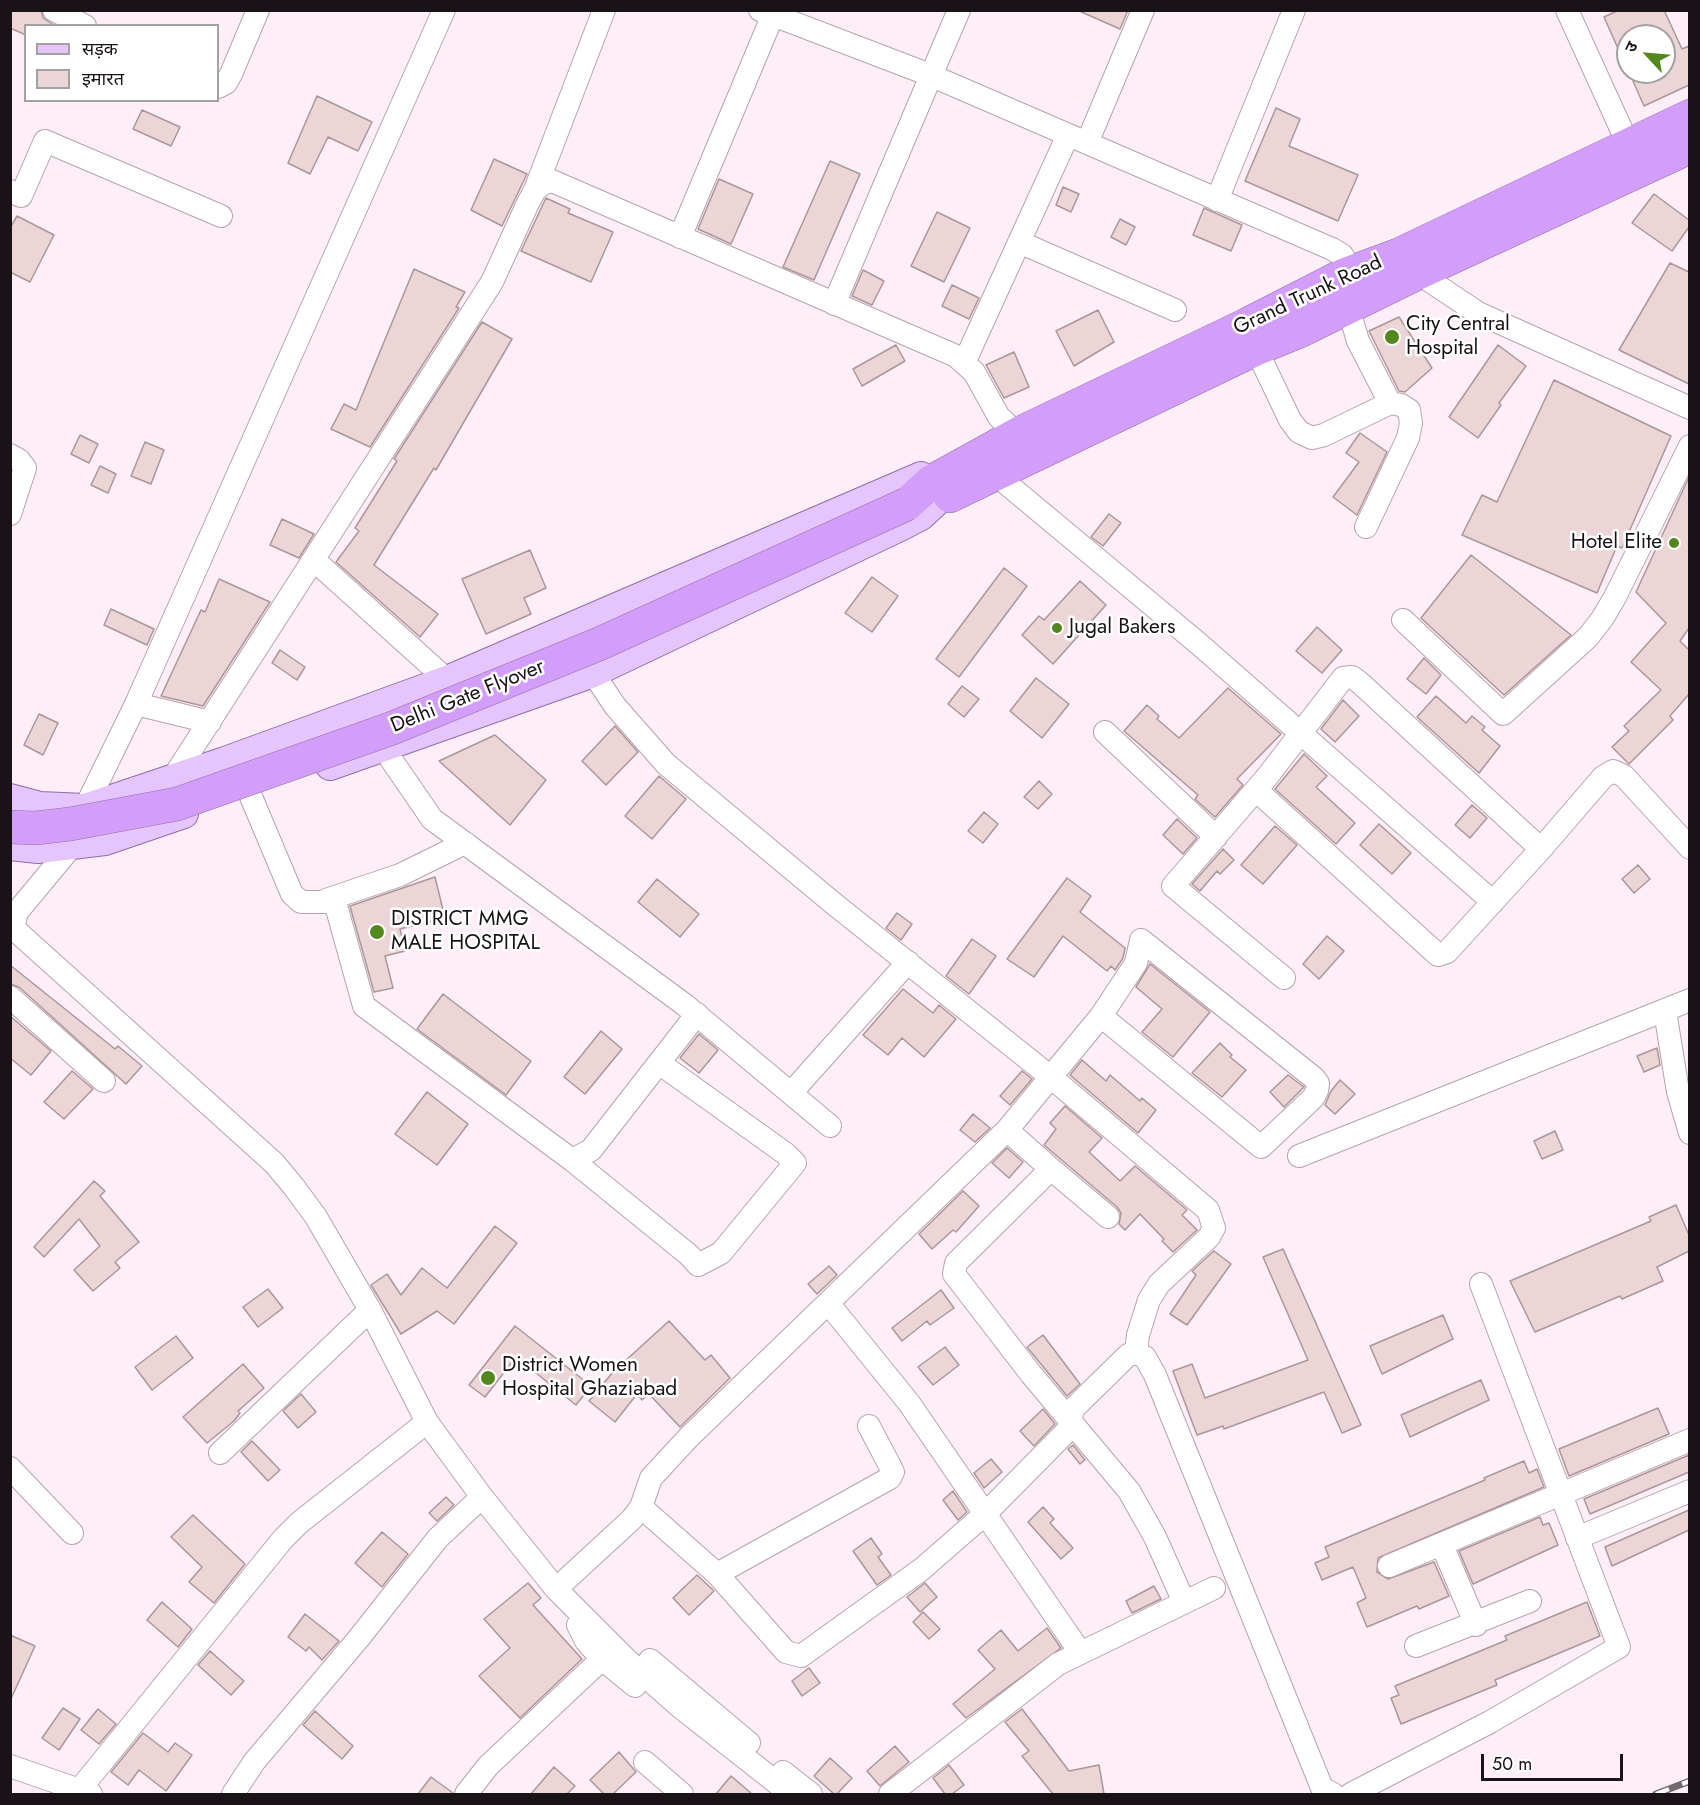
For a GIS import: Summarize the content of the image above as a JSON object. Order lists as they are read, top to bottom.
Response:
{
  "streets": {
    "highway": ["Grand Trunk Road", "Delhi Gate Flyover"]
  },
  "crossings": [
    ["Grand Trunk Road", "Delhi Gate Flyover"]
  ],
  "places": [
    "City Central Hospital",
    "Hotel Elite",
    "Jugal Bakers",
    "DISTRICT MMG MALE HOSPITAL",
    "District Women Hospital Ghaziabad"
  ],
  "legend": ["सड़क", "इमारत"],
  "scale_bar": "50 m",
  "north": "top left"
}
